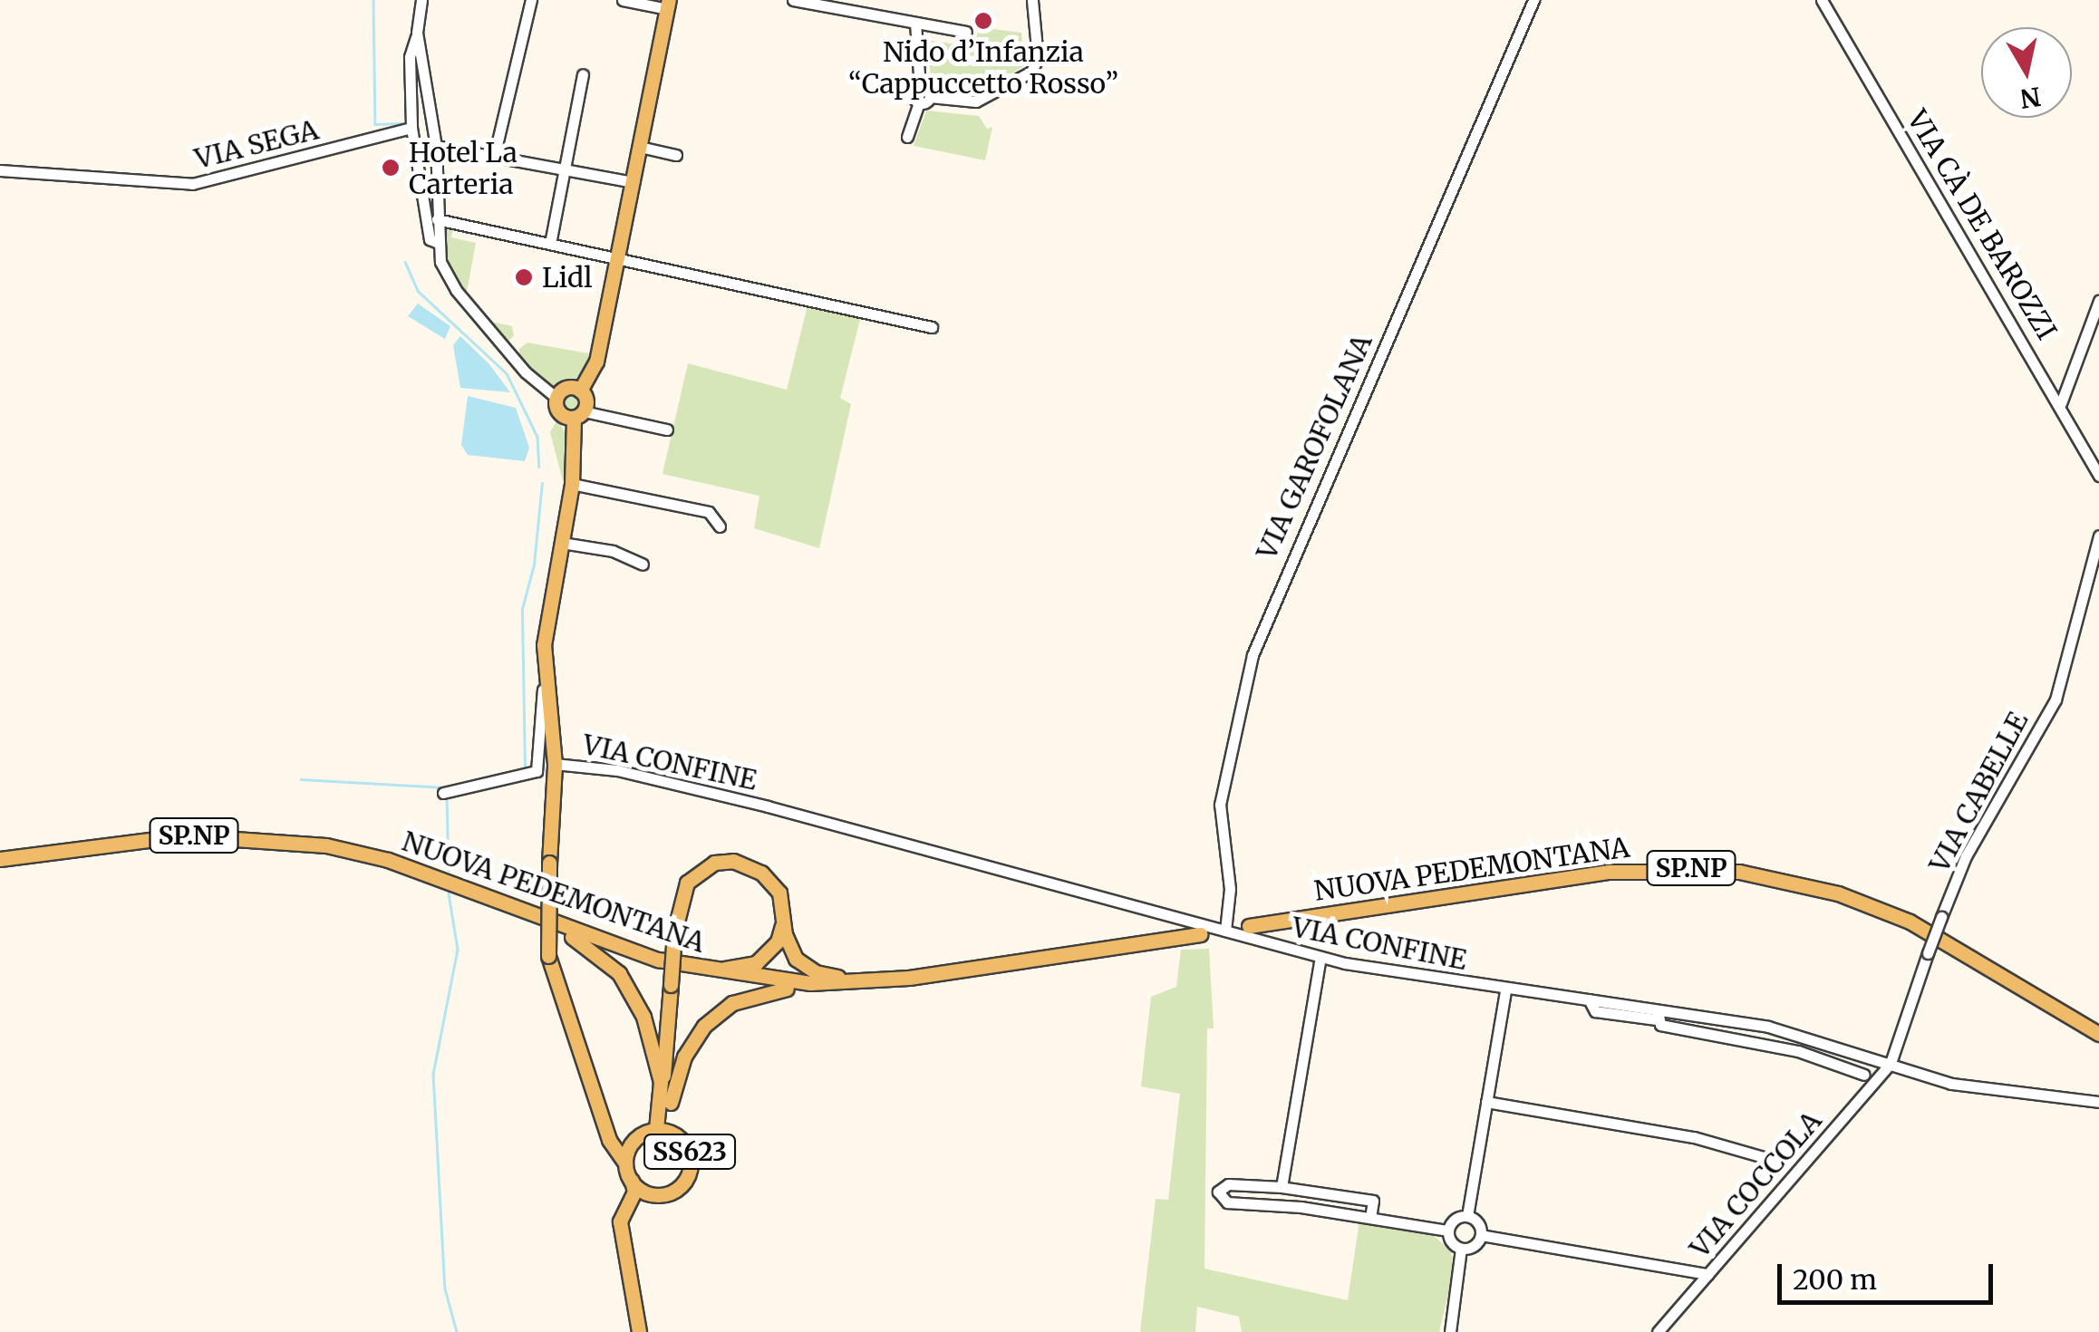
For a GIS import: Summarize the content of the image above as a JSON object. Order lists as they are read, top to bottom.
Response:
{
  "streets": {
    "main road": ["SP.NP", "NUOVA PEDEMONTANA", "SS623"],
    "street": [
      "VIA SEGA",
      "VIA CÀ DE BAROZZI",
      "VIA GAROFOLANA",
      "VIA CONFINE",
      "VIA CABELLE",
      "VIA COCCOLA"
    ]
  },
  "crossings": [
    ["VIA GAROFOLANA", "VIA CONFINE"],
    ["VIA CONFINE", "VIA CABELLE"],
    ["VIA CONFINE", "SS623"],
    ["VIA CONFINE", "VIA COCCOLA"],
    ["VIA CABELLE", "VIA COCCOLA"]
  ],
  "places": ["Nido d’Infanzia “Cappuccetto Rosso”", "Hotel La Carteria", "Lidl"],
  "scale_bar": "200 m",
  "north": "bottom"
}
